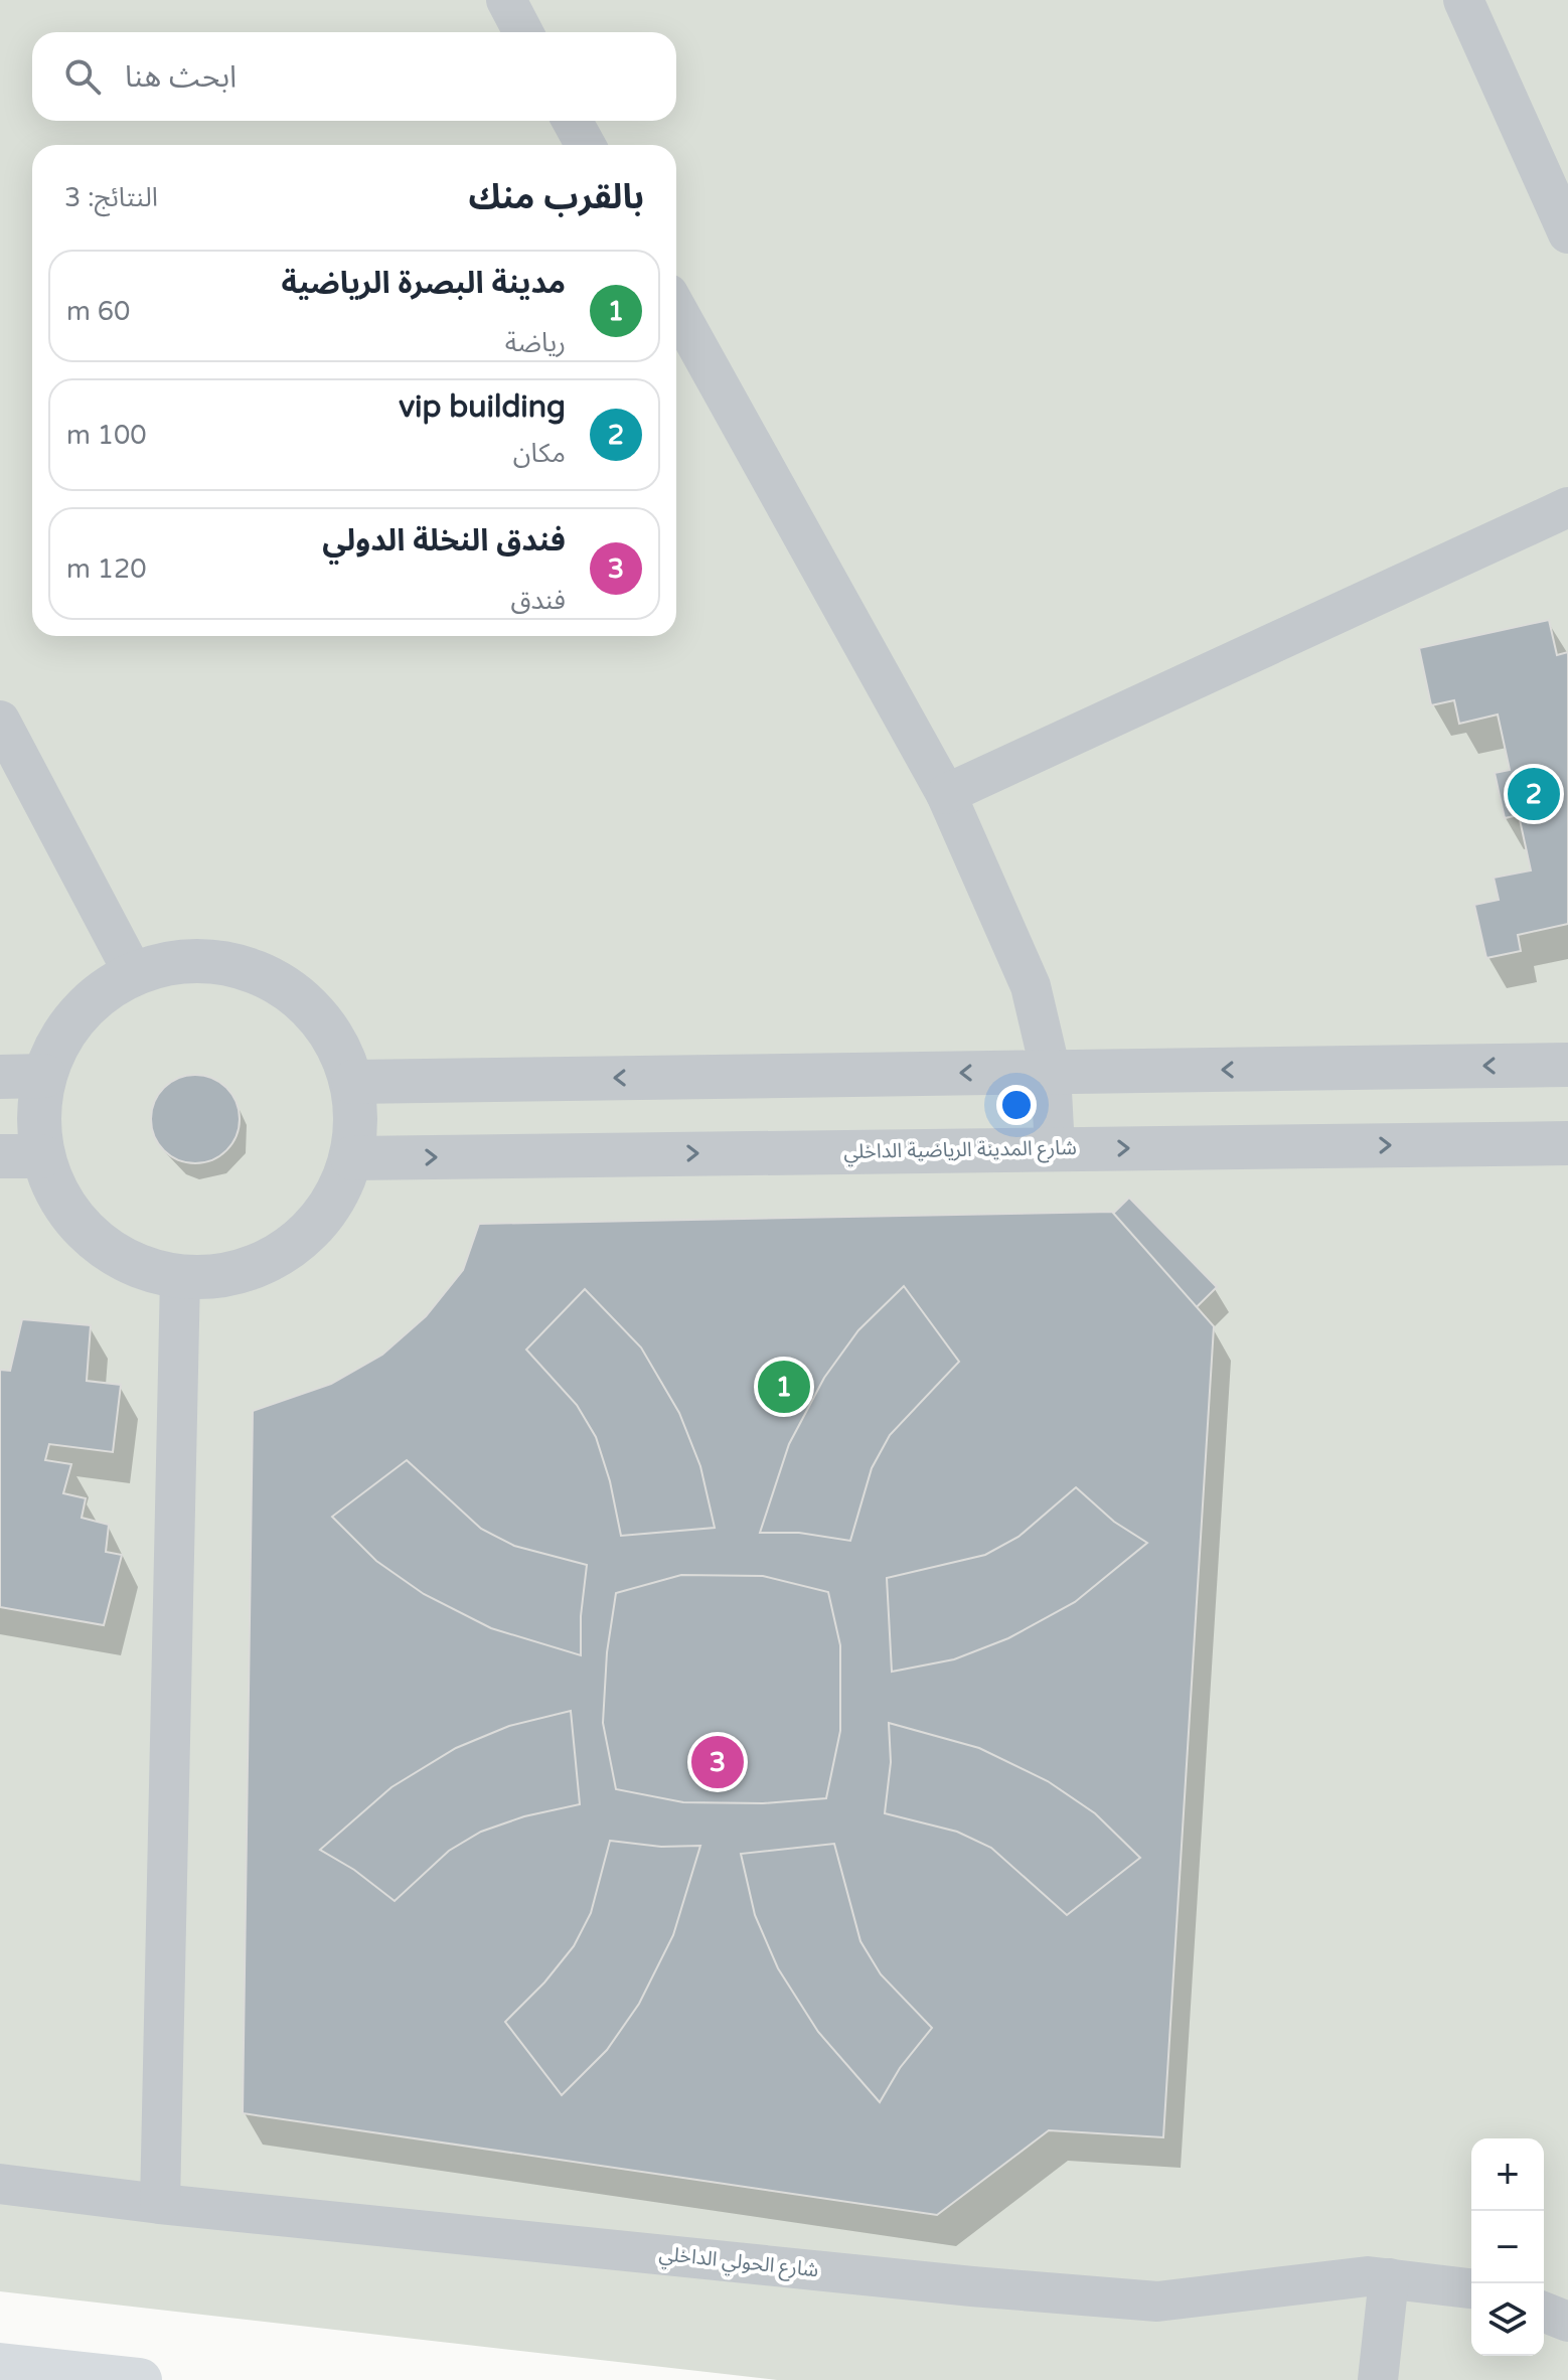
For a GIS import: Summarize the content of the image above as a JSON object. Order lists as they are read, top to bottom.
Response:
{
  "streets": {
    "street": ["شارع المدينة الرياضية الداخلي", "شارع الحولي الداخلي"]
  },
  "page": {
    "search": "ابحث هنا",
    "heading": ["بالقرب منك", "النتائج: 3"],
    "list": [
      {
        "mark": "1",
        "name": "مدينة البصرة الرياضية",
        "note": "رياضة",
        "value": "60 m"
      },
      {
        "mark": "2",
        "name": "vip building",
        "note": "مكان",
        "value": "100 m"
      },
      {
        "mark": "3",
        "name": "فندق النخلة الدولي",
        "note": "فندق",
        "value": "120 m"
      }
    ],
    "pins": ["2", "1", "3"],
    "map_buttons": ["+", "−"]
  }
}
